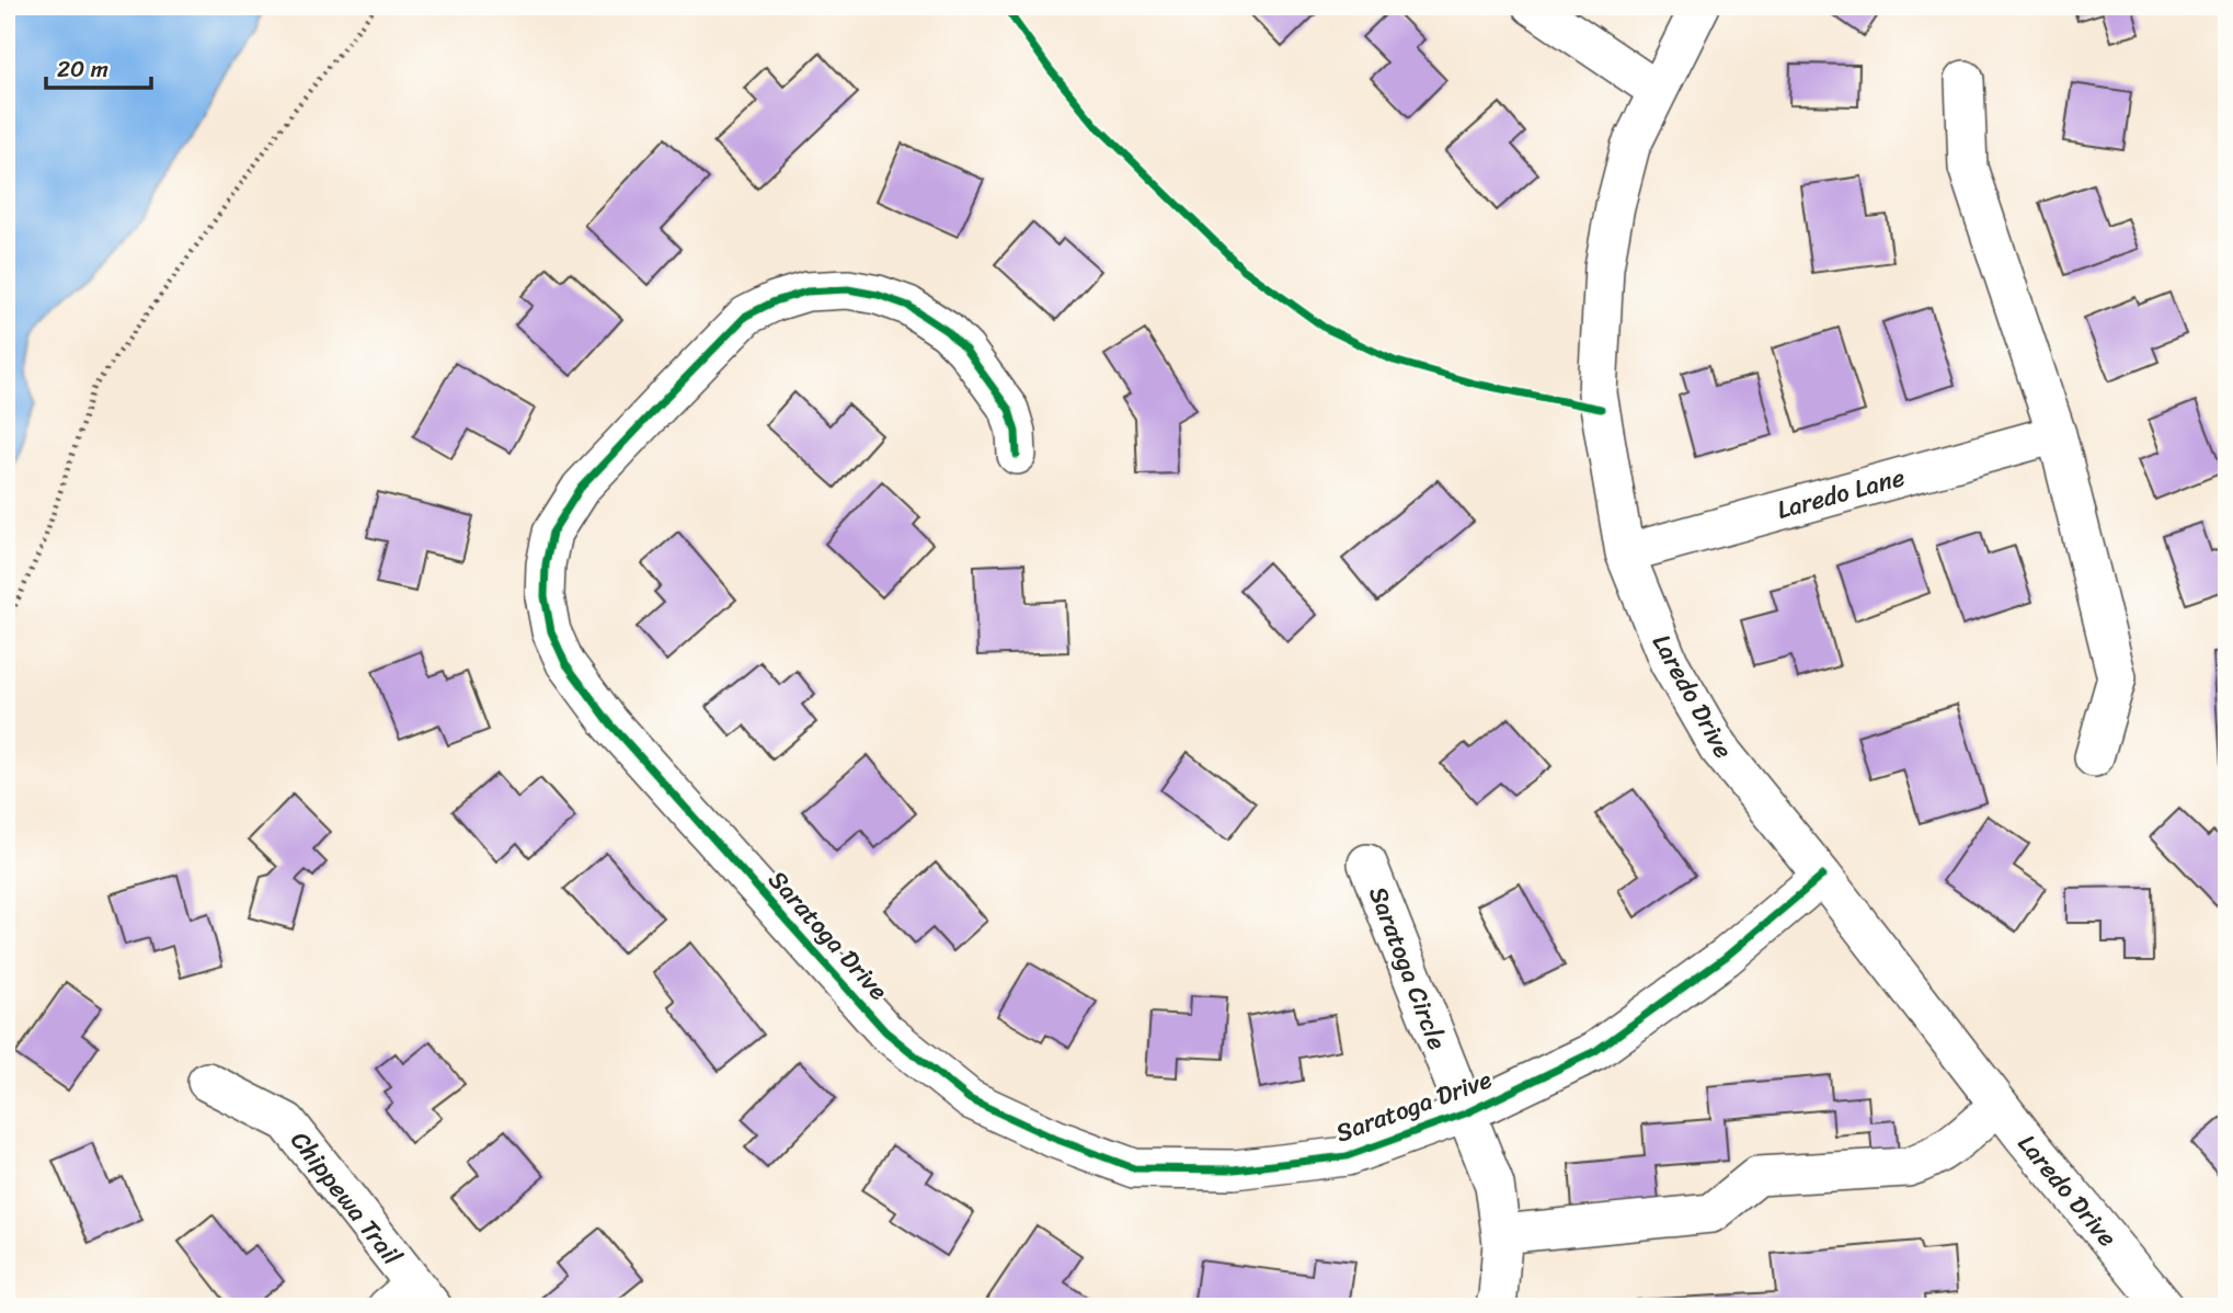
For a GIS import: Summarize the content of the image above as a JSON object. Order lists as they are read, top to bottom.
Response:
{
  "streets": {
    "street": [
      "Laredo Lane",
      "Laredo Drive",
      "Saratoga Drive",
      "Saratoga Circle",
      "Chippewa Trail"
    ]
  },
  "crossings": [
    ["Laredo Lane", "Laredo Drive"],
    ["Laredo Drive", "Saratoga Drive"],
    ["Saratoga Drive", "Saratoga Circle"]
  ],
  "scale_bar": "20 m"
}
